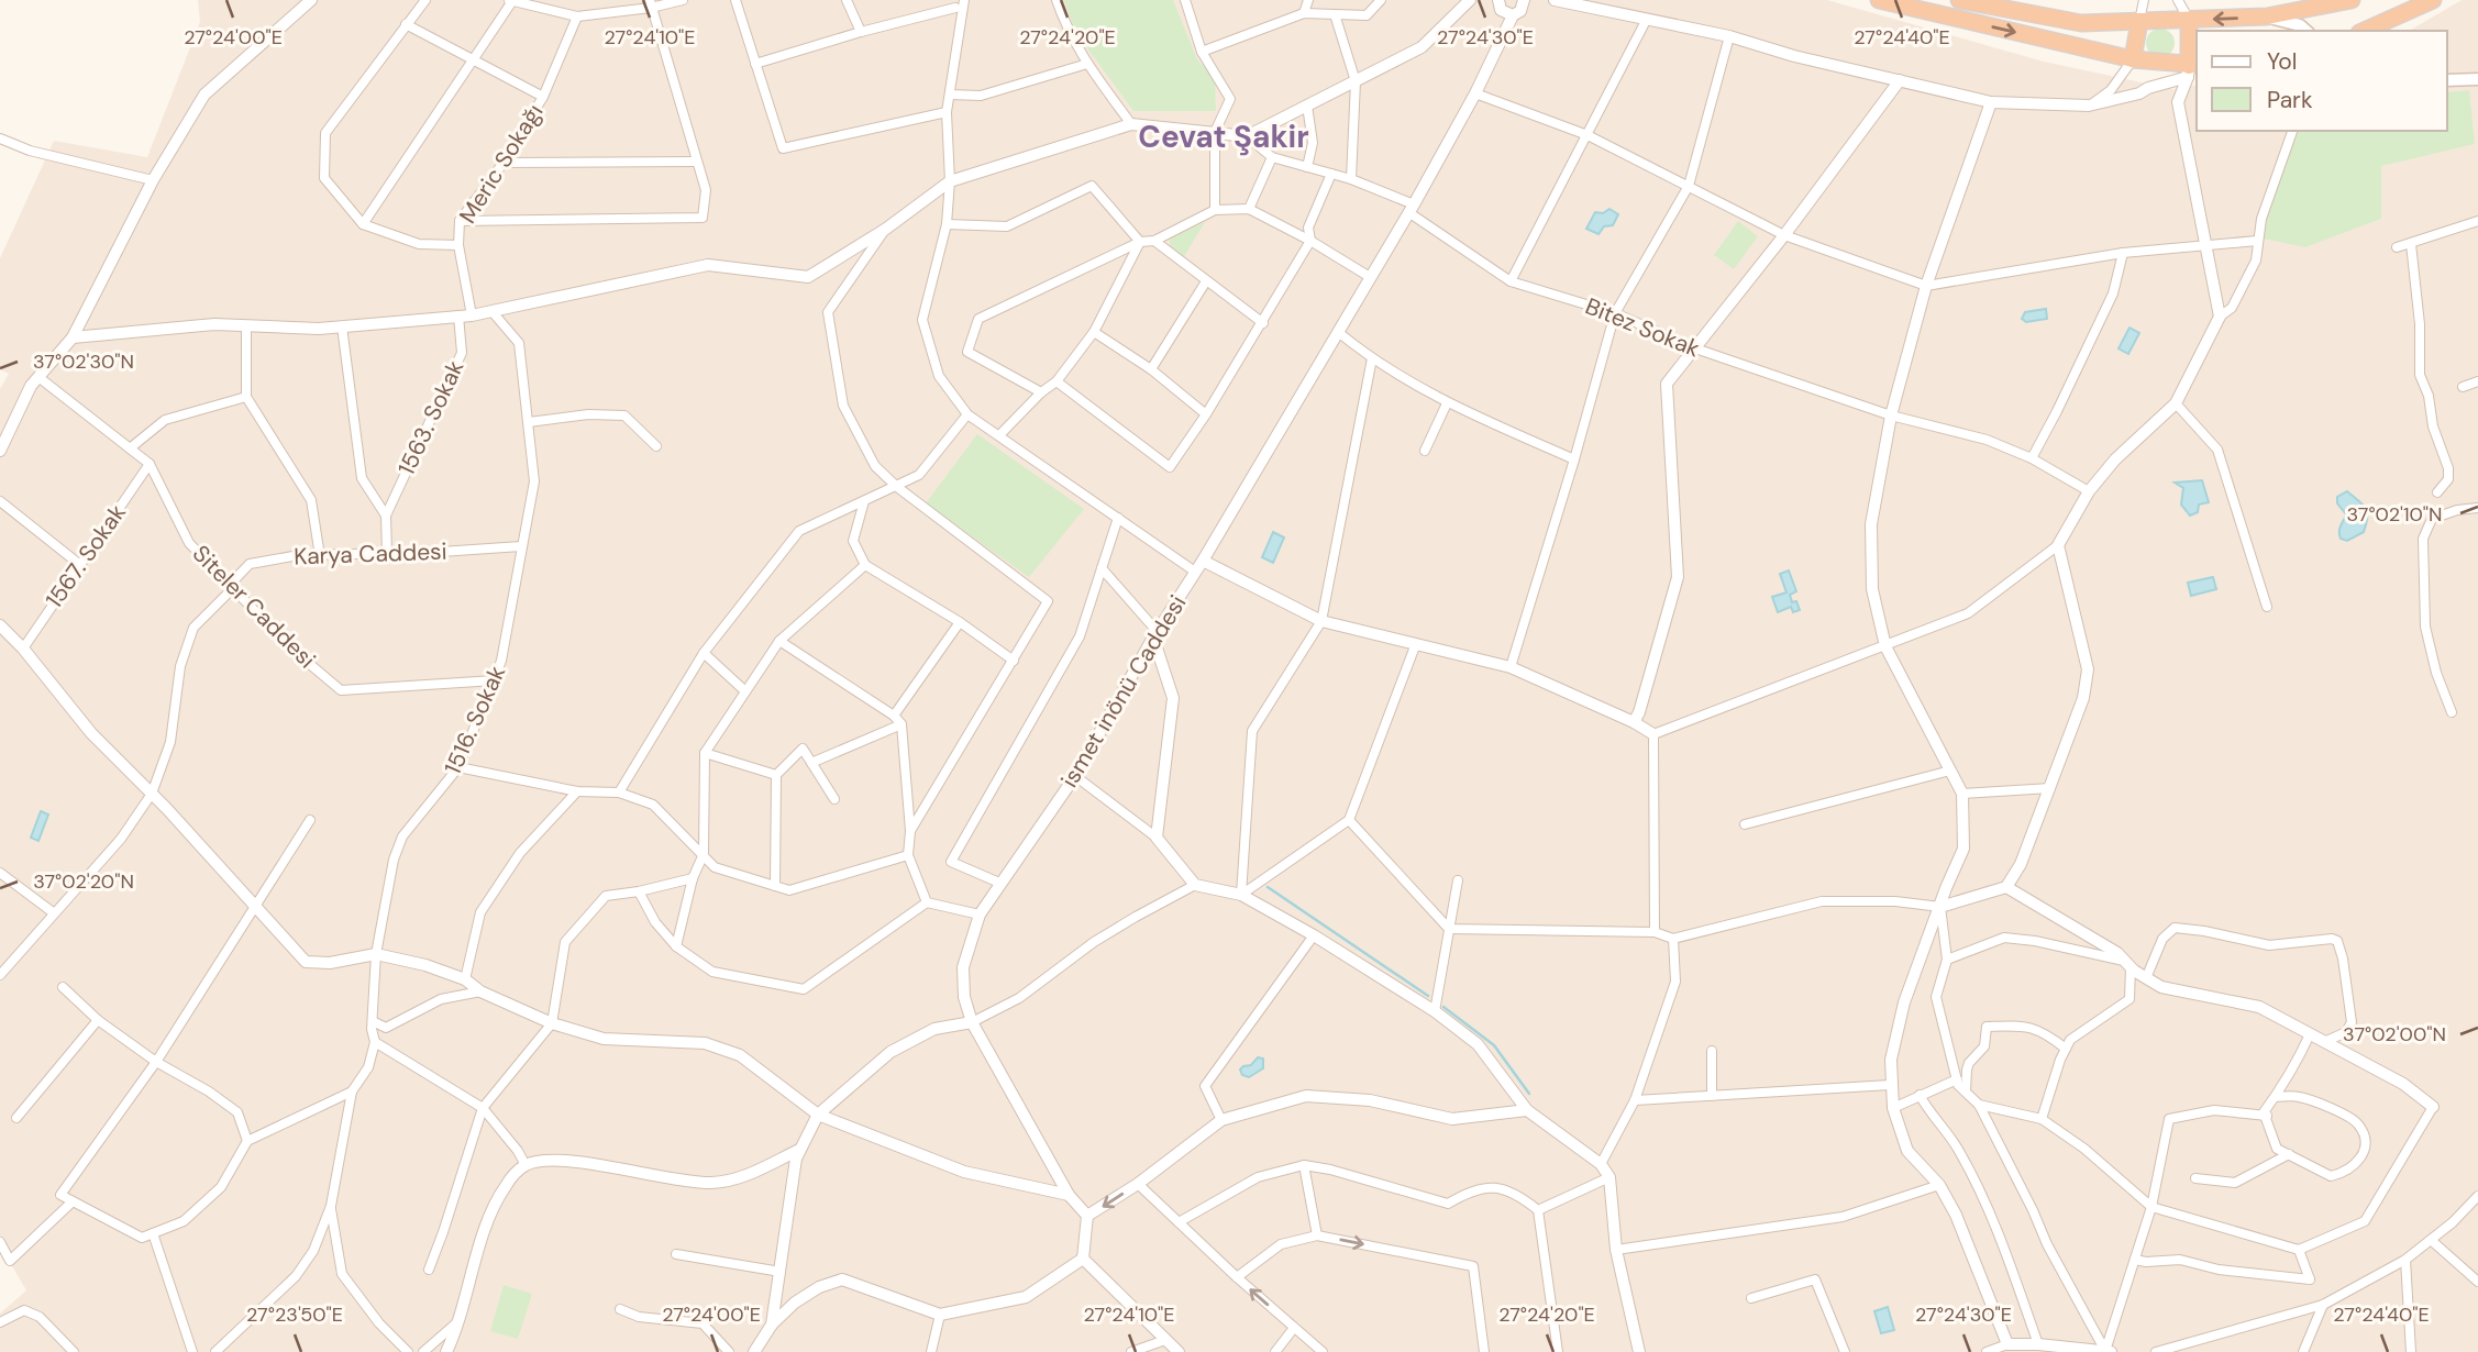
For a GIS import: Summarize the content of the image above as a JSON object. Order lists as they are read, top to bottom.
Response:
{
  "streets": {
    "street": [
      "Meric Sokağı",
      "Bitez Sokak",
      "1563. Sokak",
      "Karya Caddesi",
      "1567. Sokak",
      "Siteler Caddesi",
      "ismet inönü Caddesi",
      "1516. Sokak"
    ]
  },
  "crossings": [
    ["Bitez Sokak", "ismet inönü Caddesi"],
    ["Karya Caddesi", "Siteler Caddesi"],
    ["Karya Caddesi", "1516. Sokak"],
    ["1567. Sokak", "Siteler Caddesi"],
    ["Siteler Caddesi", "1516. Sokak"]
  ],
  "districts": ["Cevat Şakir"],
  "legend": ["Yol", "Park"],
  "coordinates": [
    "27°24'00\"E",
    "27°24'10\"E",
    "27°24'20\"E",
    "27°24'30\"E",
    "27°24'40\"E",
    "37°02'30\"N",
    "37°02'10\"N",
    "37°02'20\"N",
    "37°02'00\"N",
    "27°23'50\"E"
  ]
}
